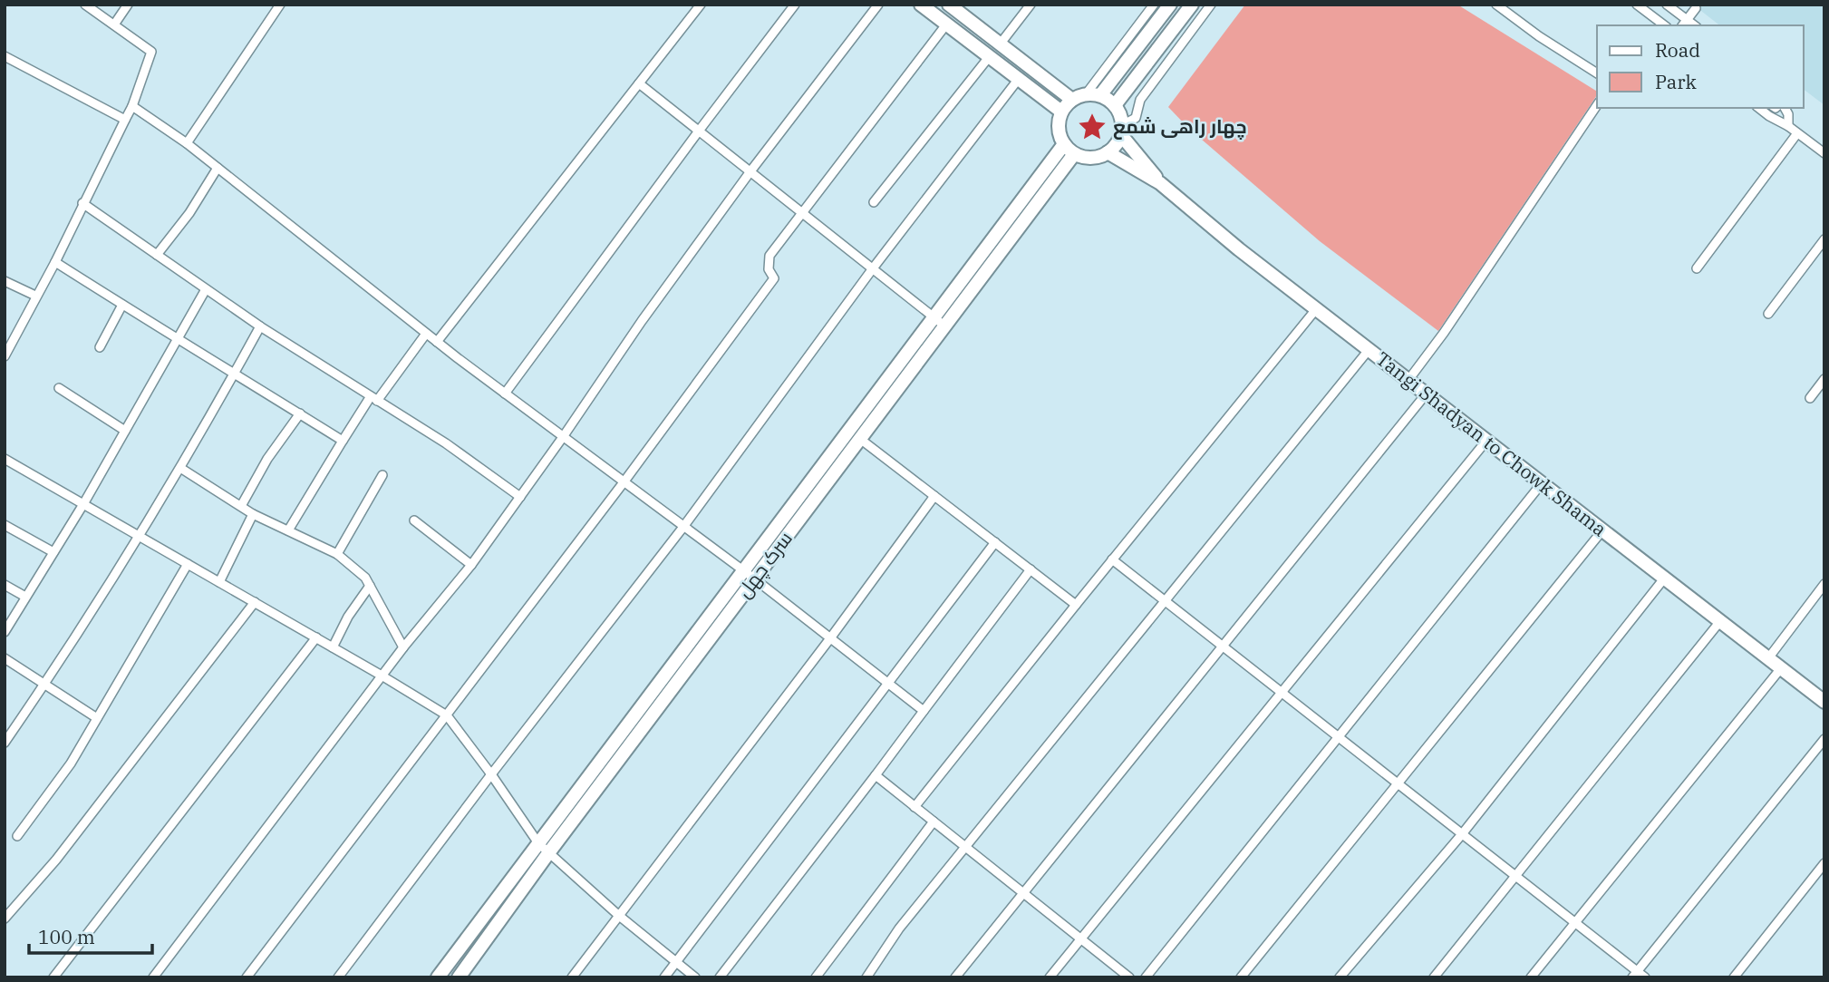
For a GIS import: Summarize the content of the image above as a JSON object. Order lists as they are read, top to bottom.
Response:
{
  "streets": {
    "main road": ["Tangi Shadyan to Chowk Shama", "سرک چهل"]
  },
  "places": {
    "place": ["چهار راهی شمع"]
  },
  "legend": ["Road", "Park"],
  "scale_bar": "100 m"
}
